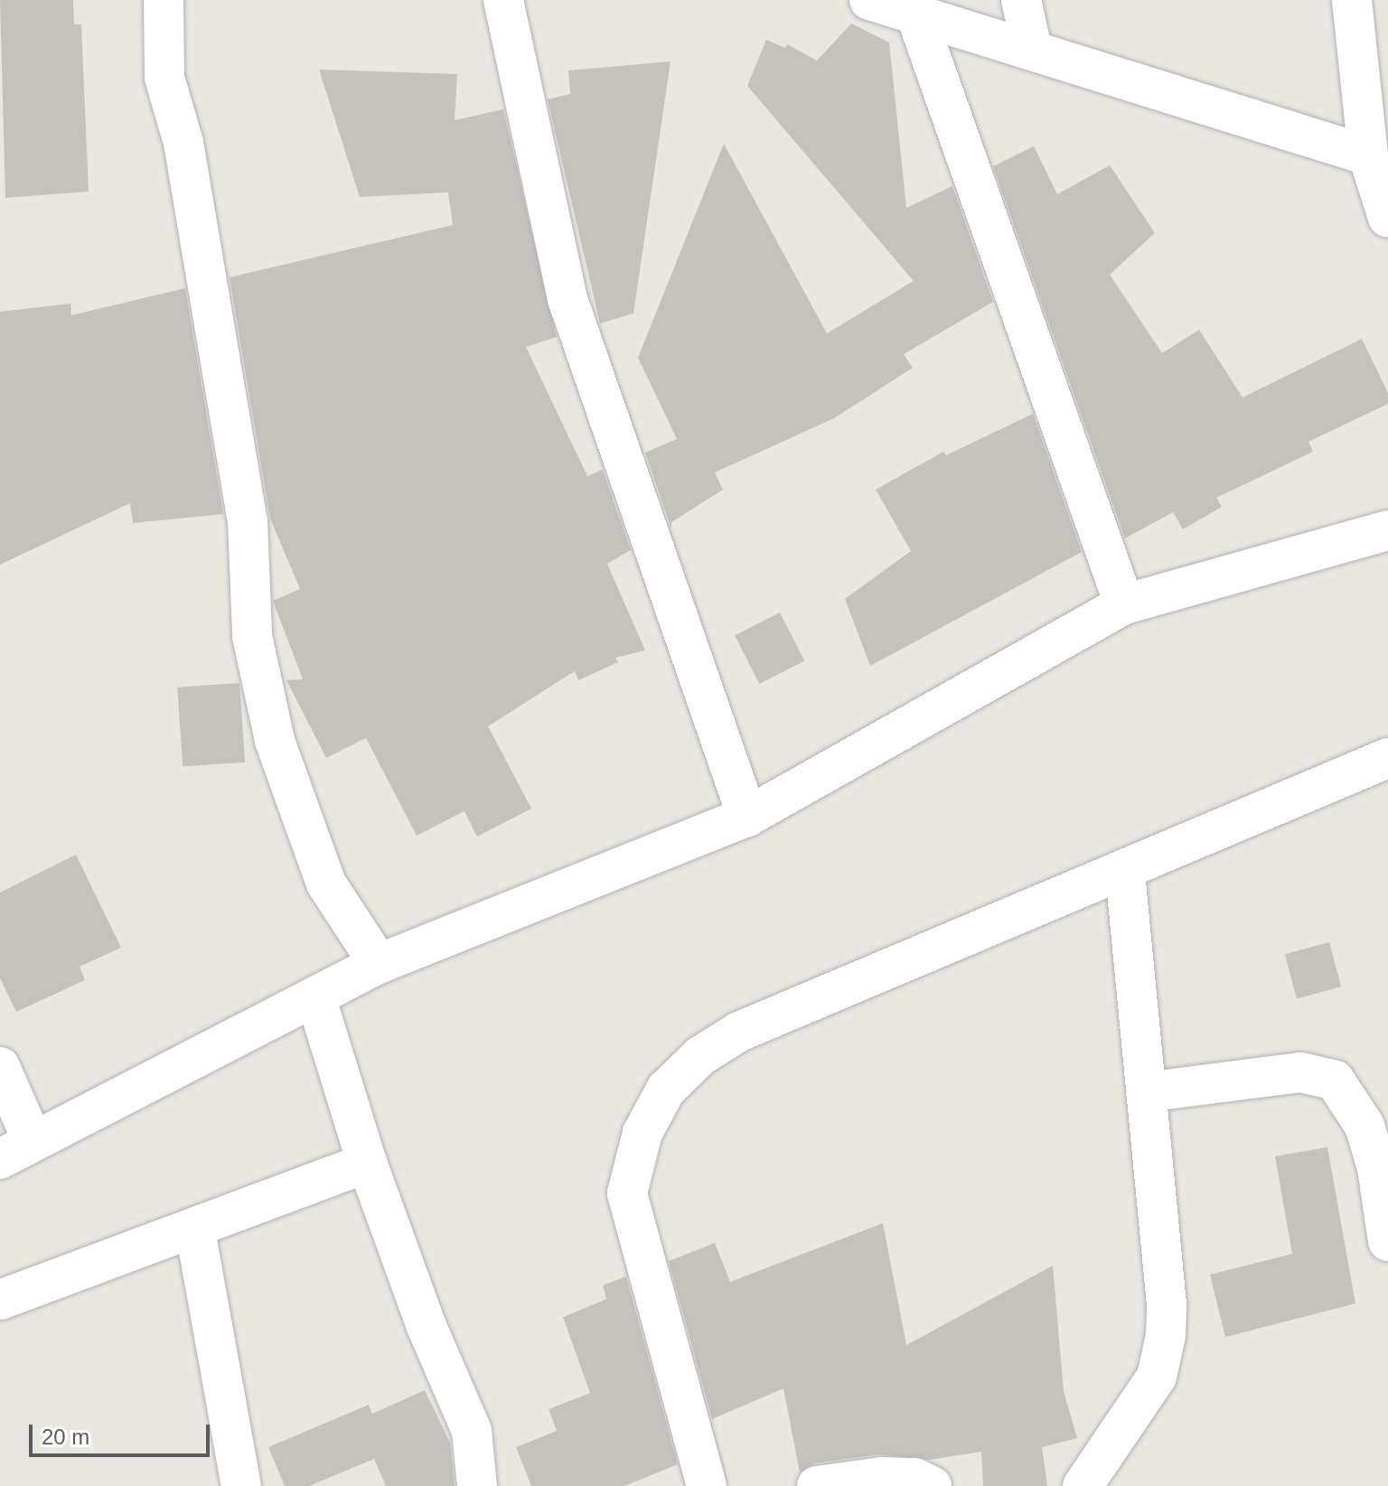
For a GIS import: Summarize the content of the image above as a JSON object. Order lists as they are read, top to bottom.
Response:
{
  "scale_bar": "20 m"
}
